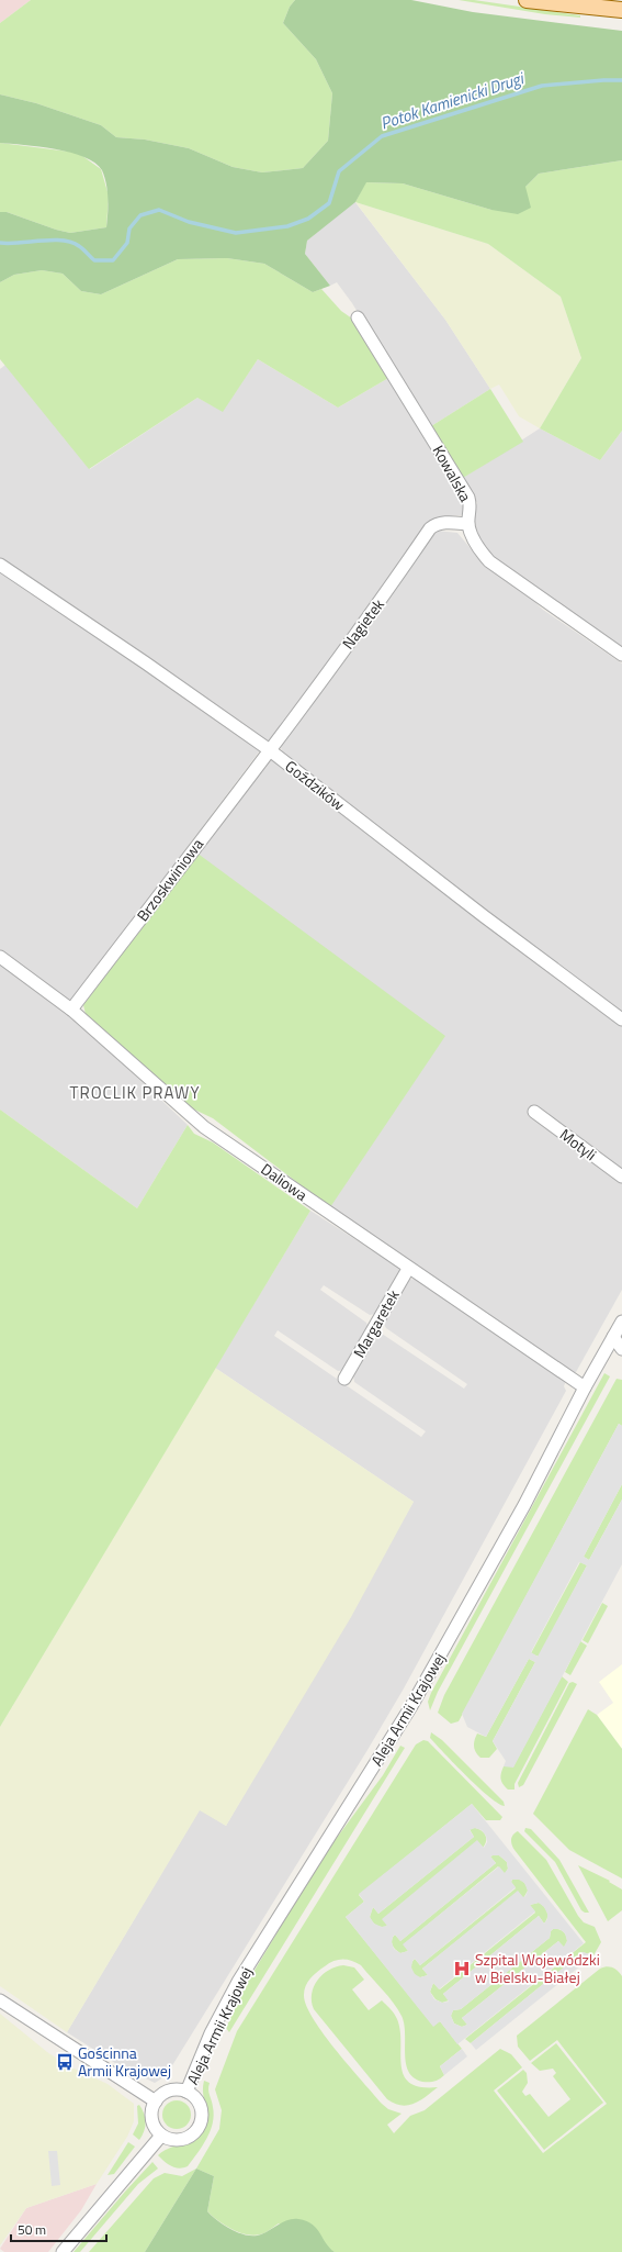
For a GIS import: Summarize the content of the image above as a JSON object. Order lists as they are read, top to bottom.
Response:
{
  "streets": {
    "street": [
      "Kowalska",
      "Nagietek",
      "Goździków",
      "Brzoskwiniowa",
      "Motyli",
      "Daliowa",
      "Margaretek",
      "Aleja Armii Krajowej"
    ]
  },
  "crossings": [
    ["Kowalska", "Nagietek"],
    ["Nagietek", "Goździków"],
    ["Nagietek", "Brzoskwiniowa"],
    ["Goździków", "Brzoskwiniowa"],
    ["Brzoskwiniowa", "Daliowa"],
    ["Daliowa", "Margaretek"],
    ["Daliowa", "Aleja Armii Krajowej"]
  ],
  "districts": ["TROCLIK PRAWY"],
  "water": ["Potok Kamienicki Drugi"],
  "places": {
    "hospital": ["Szpital Wojewódzki w Bielsku-Białej"],
    "bus stop": ["Gościnna Armii Krajowej"]
  },
  "scale_bar": "50 m"
}
